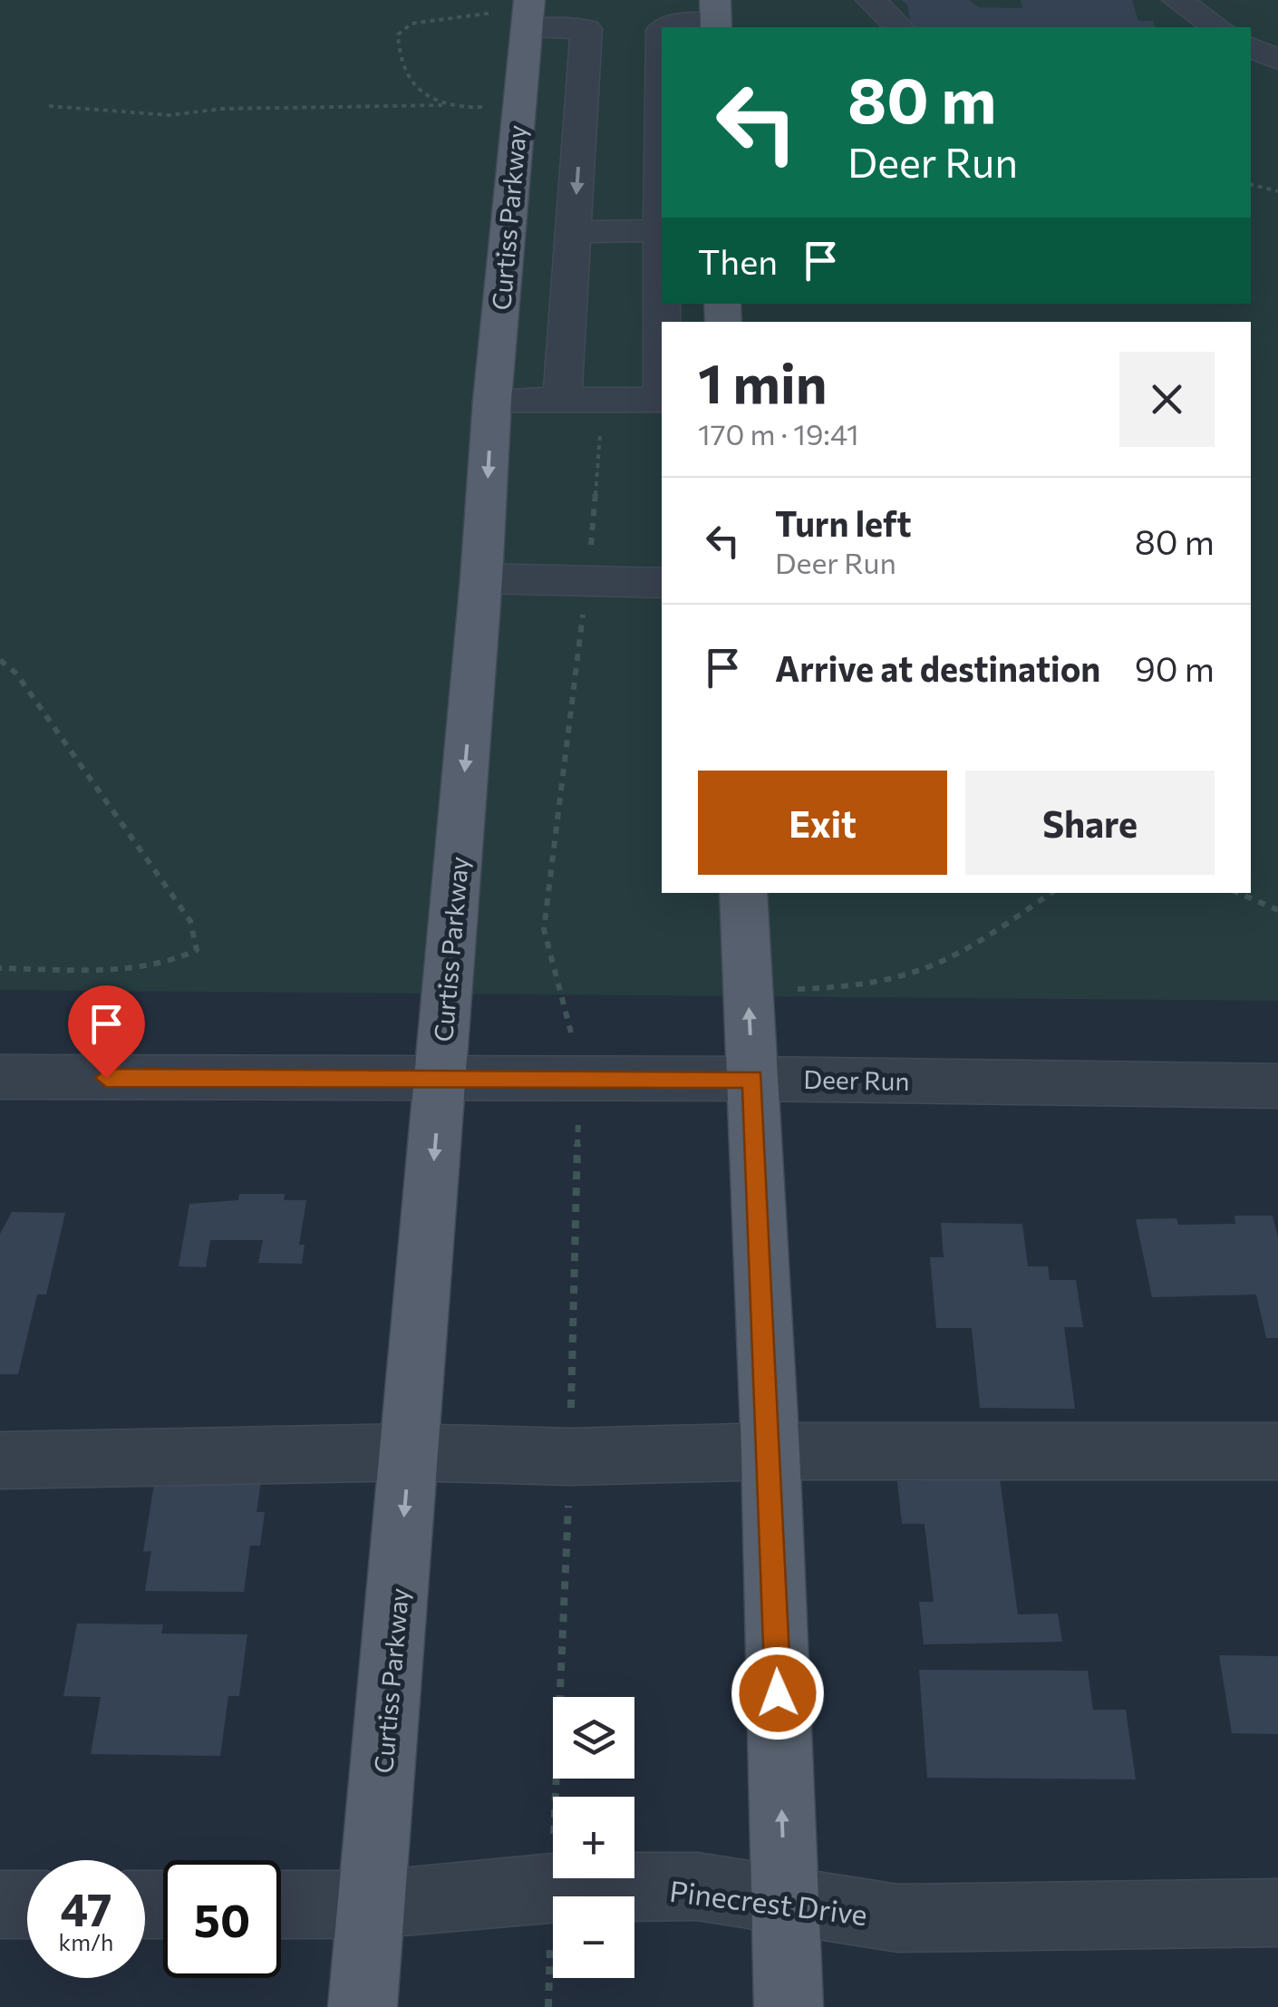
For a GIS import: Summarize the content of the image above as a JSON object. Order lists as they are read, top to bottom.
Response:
{
  "streets": {
    "main road": ["Curtiss Parkway"],
    "street": ["Deer Run", "Pinecrest Drive"]
  },
  "crossings": [
    ["Curtiss Parkway", "Deer Run"],
    ["Curtiss Parkway", "Pinecrest Drive"]
  ],
  "page": {
    "turn": ["80 m", "Deer Run"],
    "then": "Then",
    "heading": ["1 min", "170 m · 19:41"],
    "list": [
      {
        "name": "Turn left",
        "note": "Deer Run",
        "value": "80 m"
      },
      {
        "name": "Arrive at destination",
        "value": "90 m"
      }
    ],
    "buttons": ["Exit", "Share"],
    "map_buttons": ["+", "−"],
    "speed": "47 km/h",
    "limit": "50"
  }
}
